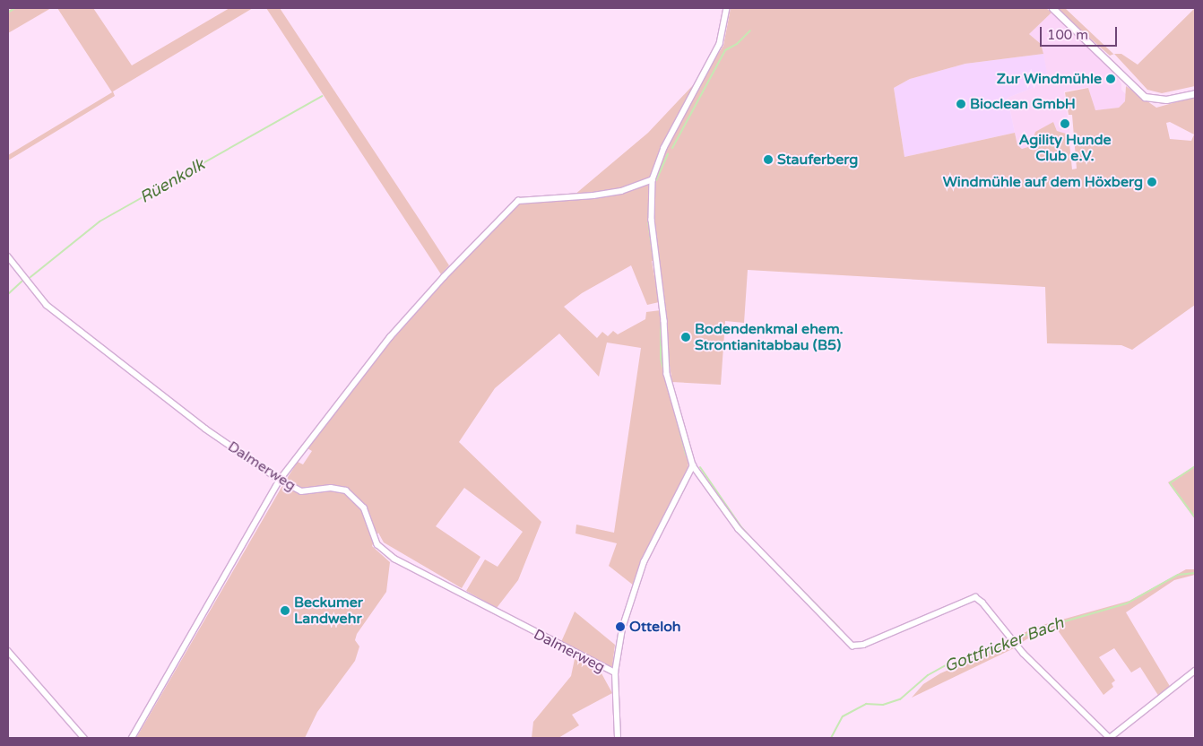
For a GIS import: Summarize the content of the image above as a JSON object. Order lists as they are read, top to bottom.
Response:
{
  "streets": {
    "street": ["Dalmerweg"]
  },
  "water": ["Rüenkolk", "Gottfricker Bach"],
  "places": [
    "Zur Windmühle",
    "Bioclean GmbH",
    "Agility Hunde Club e.V.",
    "Stauferberg",
    "Windmühle auf dem Höxberg",
    "Bodendenkmal ehem. Strontianitabbau (B5)",
    "Beckumer Landwehr",
    "Otteloh"
  ],
  "scale_bar": "100 m"
}
